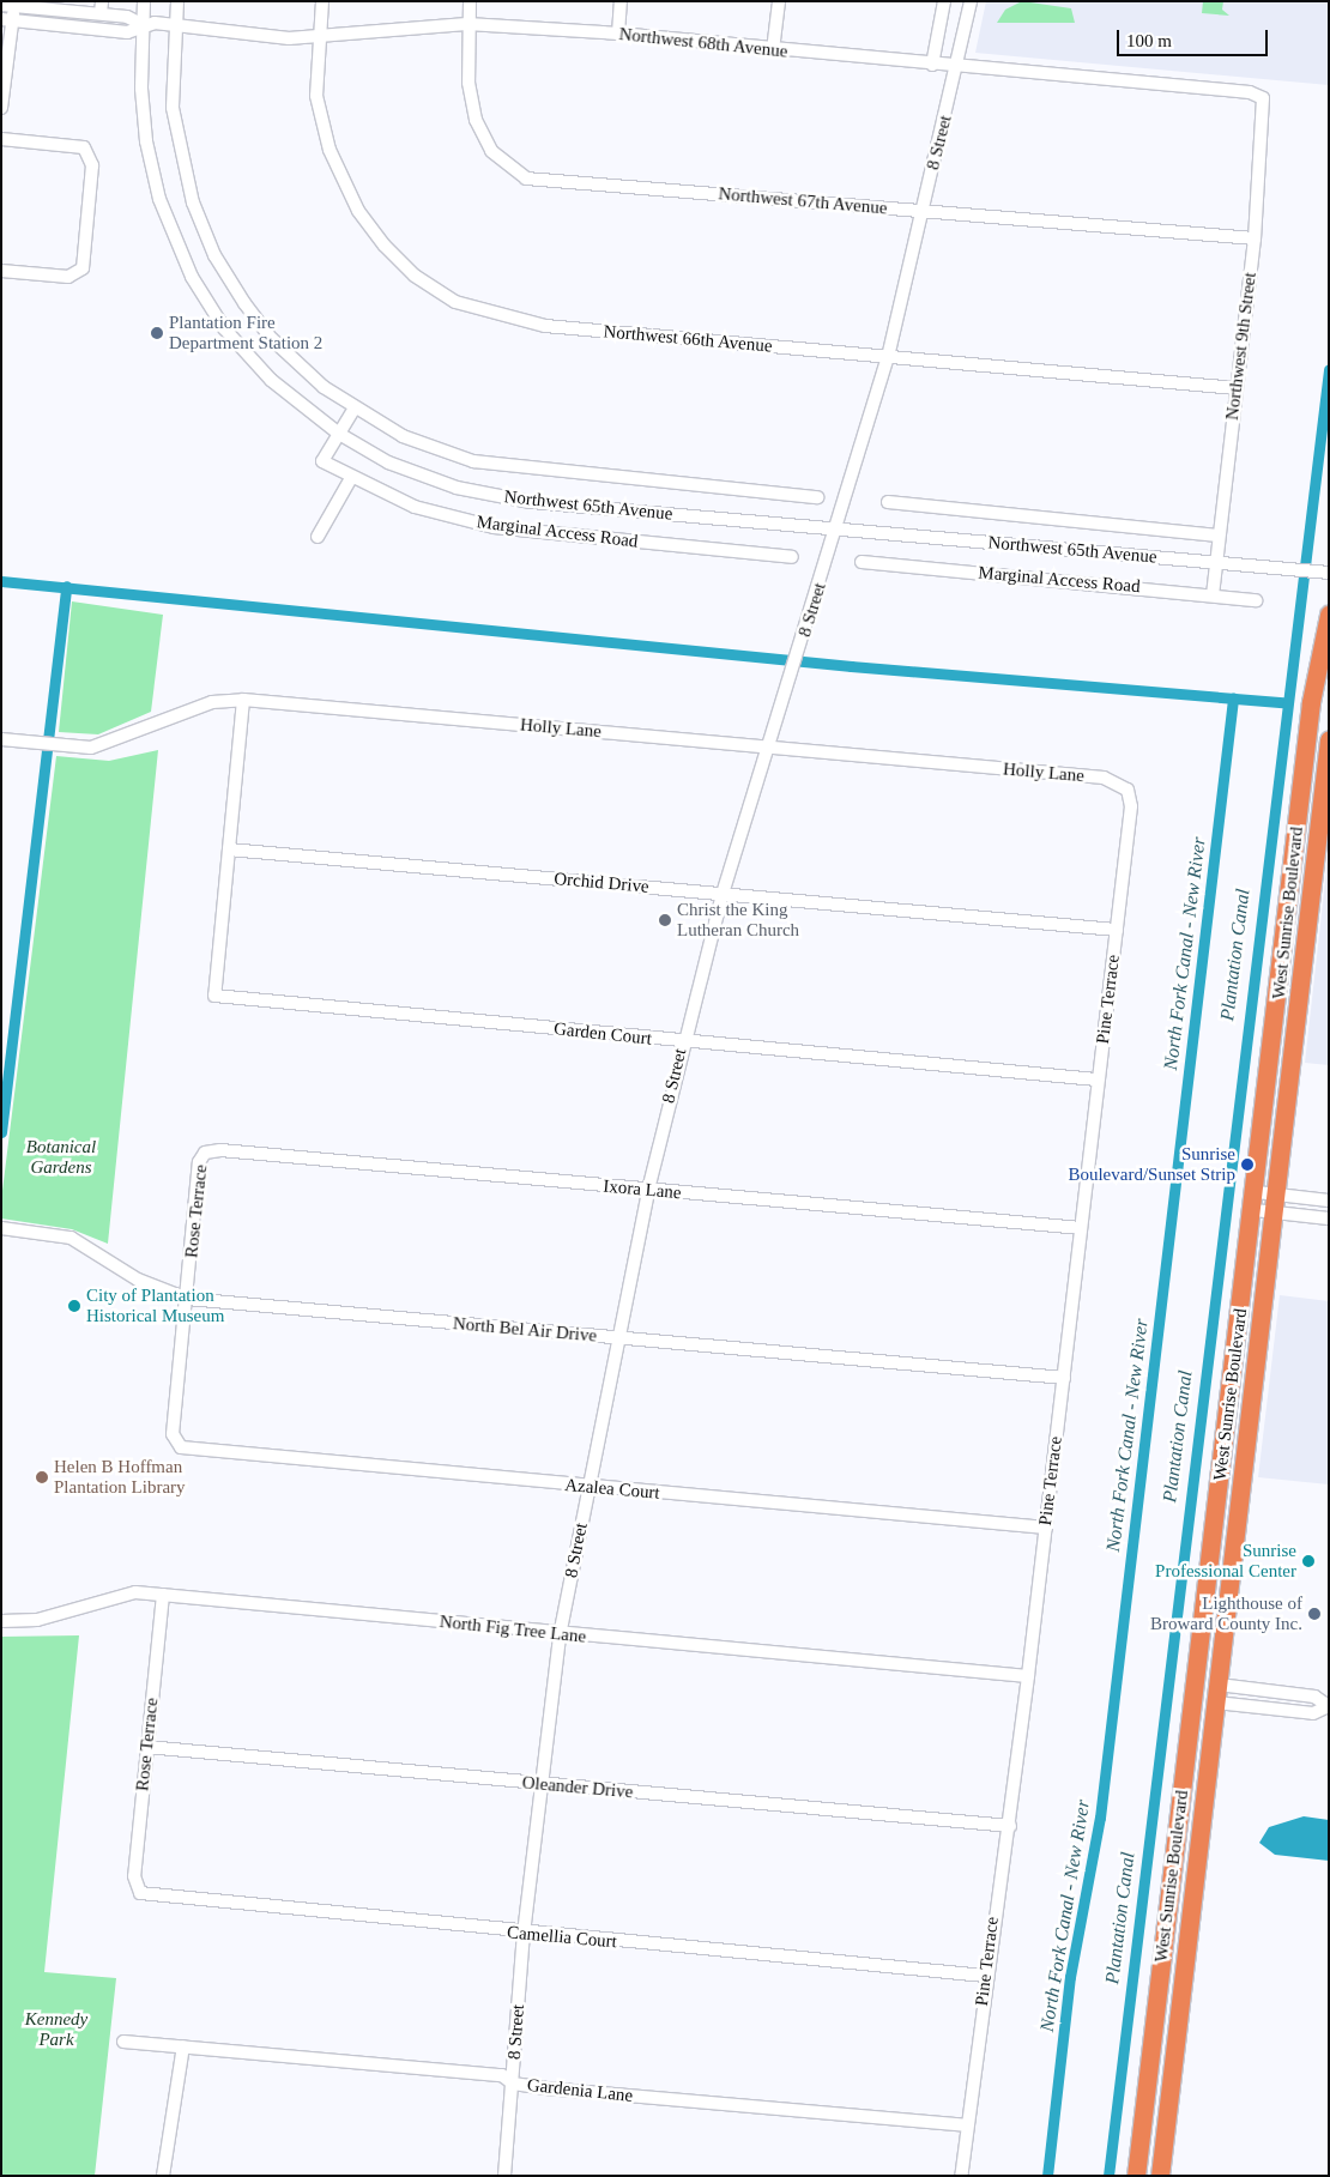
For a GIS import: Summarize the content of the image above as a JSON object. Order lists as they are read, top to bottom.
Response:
{
  "streets": {
    "highway": ["West Sunrise Boulevard"],
    "street": [
      "Northwest 68th Avenue",
      "8 Street",
      "Northwest 67th Avenue",
      "Northwest 66th Avenue",
      "Northwest 9th Street",
      "Northwest 65th Avenue",
      "Marginal Access Road",
      "Holly Lane",
      "Orchid Drive",
      "Pine Terrace",
      "Garden Court",
      "Ixora Lane",
      "Rose Terrace",
      "North Bel Air Drive",
      "Azalea Court",
      "North Fig Tree Lane",
      "Oleander Drive",
      "Camellia Court",
      "Gardenia Lane"
    ]
  },
  "crossings": [
    ["Northwest 68th Avenue", "8 Street"],
    ["Northwest 68th Avenue", "Northwest 67th Avenue"],
    ["Northwest 68th Avenue", "Northwest 66th Avenue"],
    ["Northwest 68th Avenue", "Northwest 9th Street"],
    ["Northwest 68th Avenue", "Northwest 65th Avenue"],
    ["8 Street", "Northwest 67th Avenue"],
    ["8 Street", "Northwest 66th Avenue"],
    ["8 Street", "Northwest 65th Avenue"],
    ["8 Street", "Holly Lane"],
    ["8 Street", "Orchid Drive"],
    ["8 Street", "Garden Court"],
    ["8 Street", "Ixora Lane"],
    ["8 Street", "North Bel Air Drive"],
    ["8 Street", "Azalea Court"],
    ["8 Street", "North Fig Tree Lane"],
    ["8 Street", "Oleander Drive"],
    ["8 Street", "Camellia Court"],
    ["8 Street", "Gardenia Lane"],
    ["Northwest 67th Avenue", "Northwest 9th Street"],
    ["Northwest 66th Avenue", "Northwest 9th Street"],
    ["Northwest 9th Street", "Northwest 65th Avenue"],
    ["Northwest 9th Street", "Marginal Access Road"],
    ["Northwest 65th Avenue", "Marginal Access Road"],
    ["Holly Lane", "Pine Terrace"],
    ["Orchid Drive", "Pine Terrace"],
    ["Orchid Drive", "Garden Court"],
    ["Pine Terrace", "Garden Court"],
    ["Pine Terrace", "Ixora Lane"],
    ["Pine Terrace", "North Bel Air Drive"],
    ["Pine Terrace", "Azalea Court"],
    ["Pine Terrace", "North Fig Tree Lane"],
    ["Pine Terrace", "Oleander Drive"],
    ["Pine Terrace", "Camellia Court"],
    ["Pine Terrace", "Gardenia Lane"],
    ["Ixora Lane", "Rose Terrace"],
    ["Rose Terrace", "North Bel Air Drive"],
    ["Rose Terrace", "Azalea Court"],
    ["Rose Terrace", "North Fig Tree Lane"],
    ["Rose Terrace", "Oleander Drive"],
    ["Rose Terrace", "Camellia Court"]
  ],
  "water": ["North Fork Canal - New River", "Plantation Canal"],
  "parks": ["Botanical Gardens", "Kennedy Park"],
  "places": [
    "Plantation Fire Department Station 2",
    "Christ the King Lutheran Church",
    "Sunrise Boulevard/Sunset Strip",
    "City of Plantation Historical Museum",
    "Helen B Hoffman Plantation Library",
    "Sunrise Professional Center",
    "Lighthouse of Broward County Inc."
  ],
  "scale_bar": "100 m"
}
